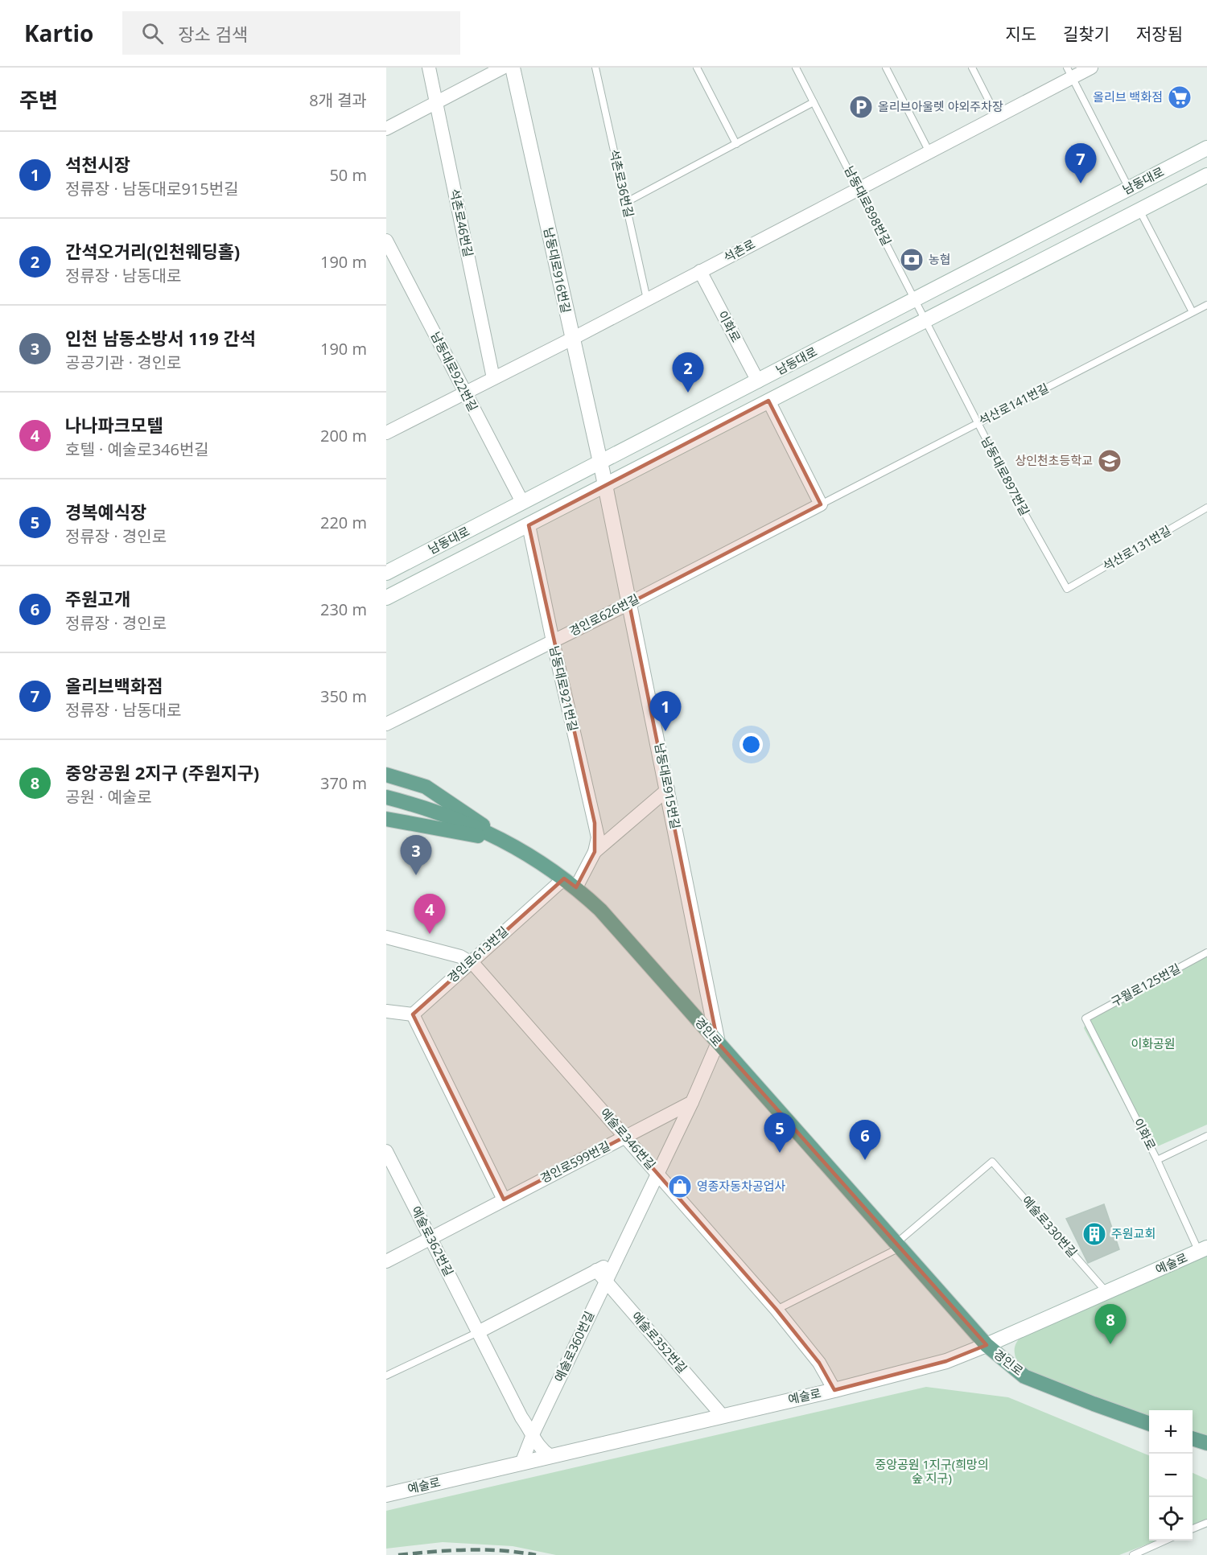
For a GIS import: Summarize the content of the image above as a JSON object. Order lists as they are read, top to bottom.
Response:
{
  "streets": {
    "main road": [
      "남동대로",
      "남동대로916번길",
      "남동대로915번길",
      "경인로",
      "예술로"
    ],
    "street": [
      "석촌로46번길",
      "석촌로",
      "이화로",
      "남동대로922번길",
      "경인로626번길",
      "남동대로921번길",
      "경인로613번길",
      "예술로346번길",
      "경인로599번길",
      "예술로362번길",
      "예술로352번길",
      "예술로360번길"
    ],
    "lane": [
      "석촌로36번길",
      "남동대로898번길",
      "석산로141번길",
      "남동대로897번길",
      "석산로131번길",
      "구월로125번길",
      "예술로330번길"
    ]
  },
  "crossings": [
    ["남동대로", "남동대로898번길"],
    ["남동대로", "남동대로916번길"],
    ["남동대로", "이화로"],
    ["남동대로", "남동대로922번길"],
    ["남동대로", "석산로141번길"],
    ["남동대로", "남동대로897번길"],
    ["남동대로", "남동대로915번길"],
    ["석촌로36번길", "석촌로"],
    ["남동대로898번길", "석촌로"],
    ["남동대로898번길", "남동대로897번길"],
    ["석촌로46번길", "석촌로"],
    ["석촌로", "남동대로916번길"],
    ["석촌로", "이화로"],
    ["석촌로", "남동대로922번길"],
    ["남동대로916번길", "남동대로915번길"],
    ["이화로", "구월로125번길"],
    ["이화로", "예술로"],
    ["석산로141번길", "남동대로897번길"],
    ["석산로141번길", "경인로626번길"],
    ["남동대로897번길", "석산로131번길"],
    ["경인로626번길", "남동대로921번길"],
    ["경인로626번길", "남동대로915번길"],
    ["남동대로915번길", "경인로"],
    ["경인로613번길", "경인로"],
    ["경인로613번길", "예술로346번길"],
    ["경인로", "예술로330번길"],
    ["경인로", "예술로"],
    ["예술로346번길", "경인로599번길"],
    ["예술로346번길", "예술로"],
    ["예술로346번길", "예술로360번길"],
    ["경인로599번길", "예술로362번길"],
    ["경인로599번길", "예술로360번길"],
    ["예술로330번길", "예술로"],
    ["예술로362번길", "예술로"],
    ["예술로362번길", "예술로360번길"],
    ["예술로", "예술로352번길"],
    ["예술로", "예술로360번길"],
    ["예술로352번길", "예술로360번길"]
  ],
  "parks": ["이화공원", "중앙공원 1지구(희망의 숲 지구)"],
  "places": {
    "supermarket": ["올리브 백화점"],
    "parking": ["올리브아울렛 야외주차장"],
    "bank": ["농협"],
    "school or university": ["상인천초등학교"],
    "shop": ["영종자동차공업사"],
    "building": ["주원교회"]
  },
  "page": {
    "header": "Kartio",
    "search": "장소 검색",
    "nav": ["지도", "길찾기", "저장됨"],
    "heading": ["주변", "8개 결과"],
    "list": [
      {
        "mark": "1",
        "name": "석천시장",
        "note": "정류장 · 남동대로915번길",
        "value": "50 m"
      },
      {
        "mark": "2",
        "name": "간석오거리(인천웨딩홀)",
        "note": "정류장 · 남동대로",
        "value": "190 m"
      },
      {
        "mark": "3",
        "name": "인천 남동소방서 119 간석",
        "note": "공공기관 · 경인로",
        "value": "190 m"
      },
      {
        "mark": "4",
        "name": "나나파크모텔",
        "note": "호텔 · 예술로346번길",
        "value": "200 m"
      },
      {
        "mark": "5",
        "name": "경복예식장",
        "note": "정류장 · 경인로",
        "value": "220 m"
      },
      {
        "mark": "6",
        "name": "주원고개",
        "note": "정류장 · 경인로",
        "value": "230 m"
      },
      {
        "mark": "7",
        "name": "올리브백화점",
        "note": "정류장 · 남동대로",
        "value": "350 m"
      },
      {
        "mark": "8",
        "name": "중앙공원 2지구 (주원지구)",
        "note": "공원 · 예술로",
        "value": "370 m"
      }
    ],
    "pins": [
      "7",
      "2",
      "1",
      "3",
      "4",
      "5",
      "6",
      "8"
    ],
    "map_buttons": ["+", "−"]
  }
}
